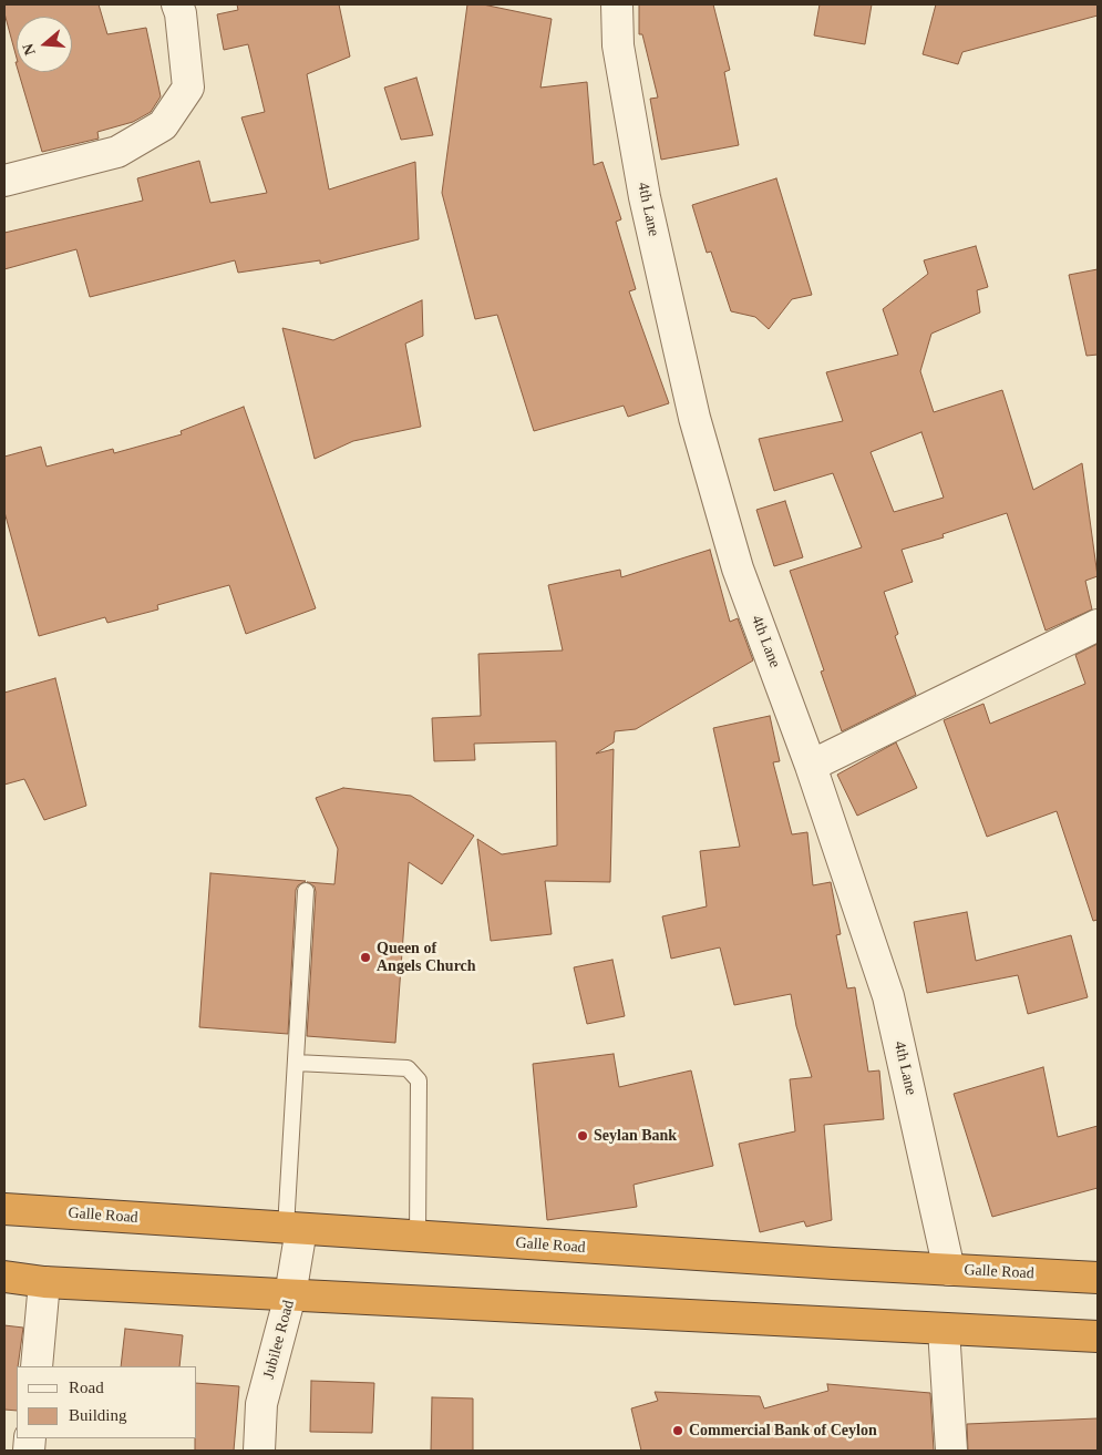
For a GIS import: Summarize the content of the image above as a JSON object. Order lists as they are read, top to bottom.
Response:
{
  "streets": {
    "highway": ["Galle Road"],
    "street": ["4th Lane", "Jubilee Road"]
  },
  "crossings": [
    ["4th Lane", "Galle Road"],
    ["Galle Road", "Jubilee Road"]
  ],
  "places": ["Queen of Angels Church", "Seylan Bank", "Commercial Bank of Ceylon"],
  "legend": ["Road", "Building"],
  "north": "left"
}
